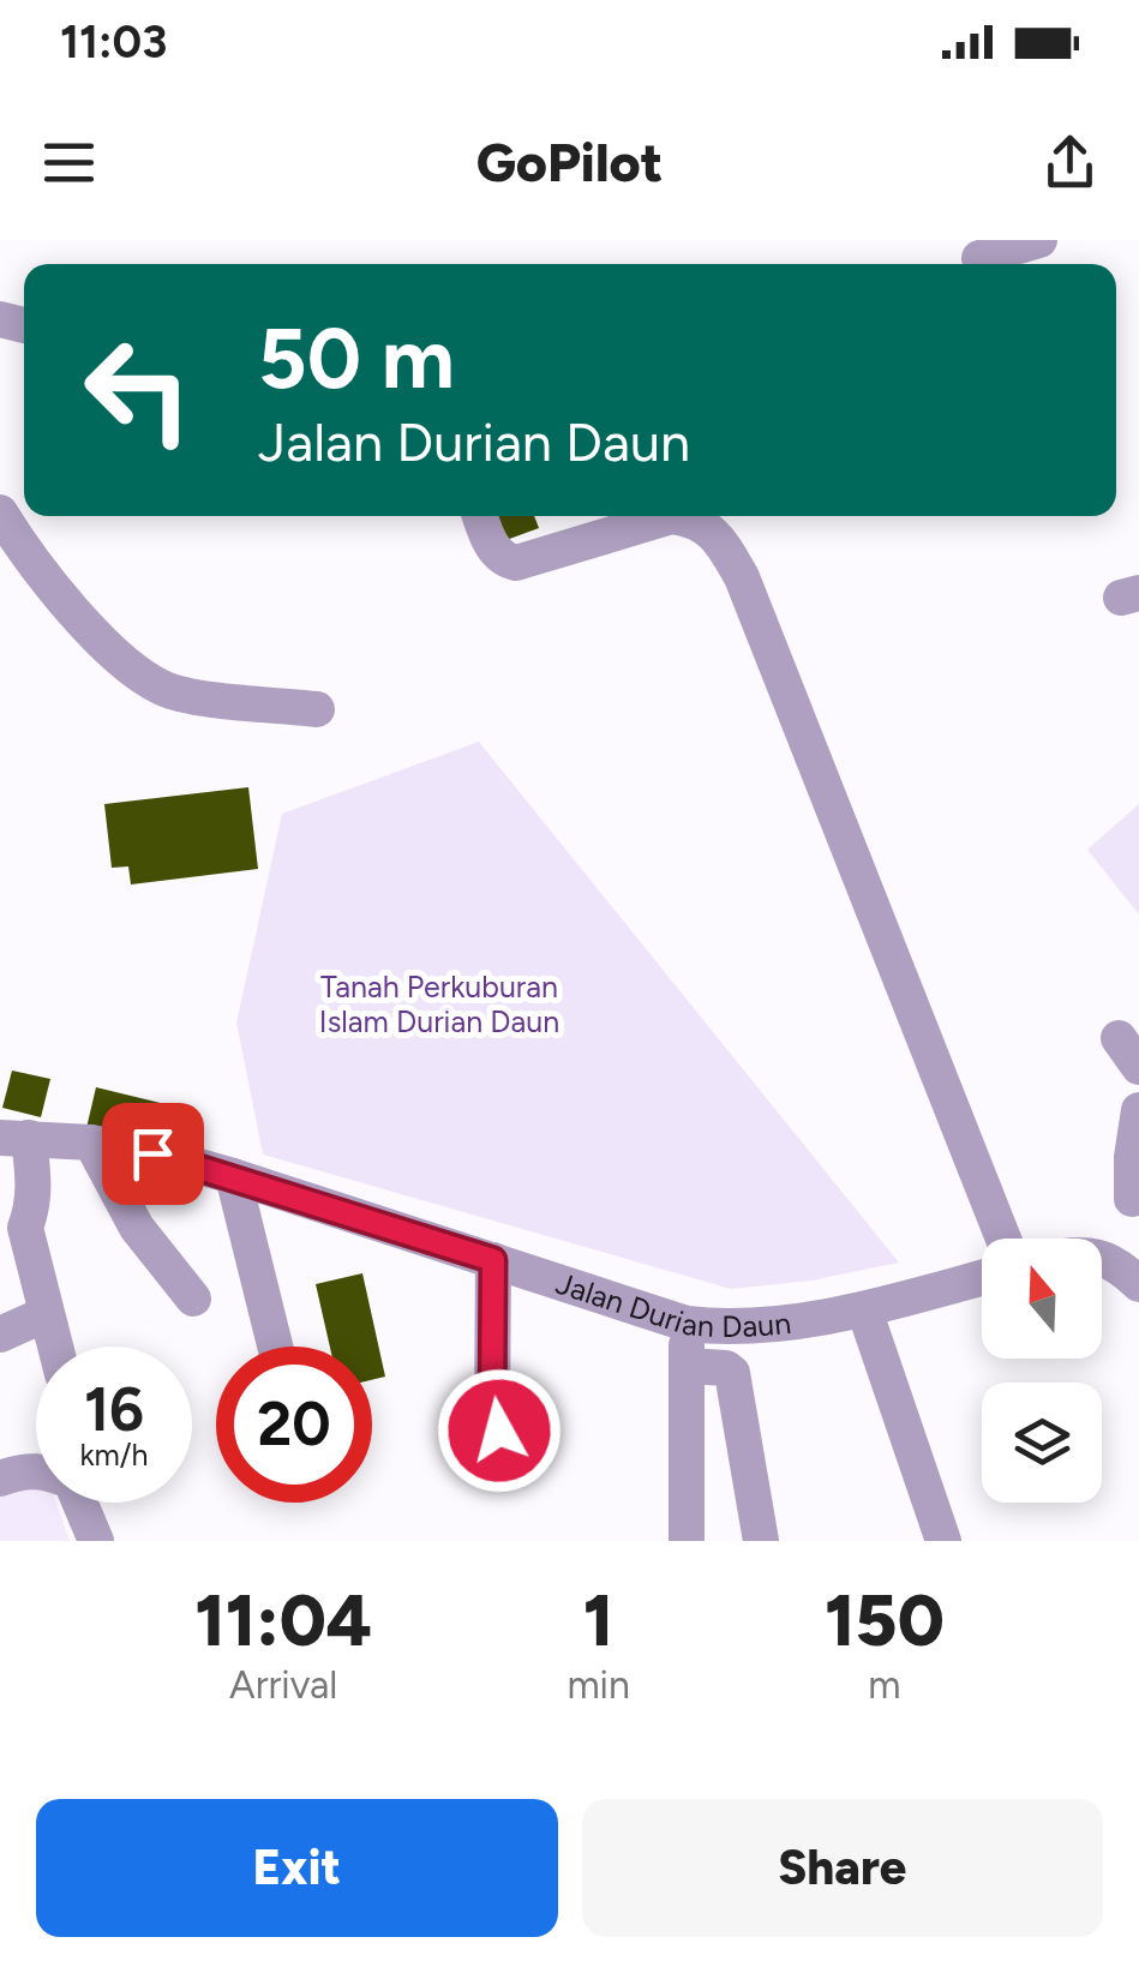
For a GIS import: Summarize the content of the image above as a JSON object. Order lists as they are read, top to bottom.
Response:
{
  "streets": {
    "street": ["Jalan Durian Daun"]
  },
  "parks": ["Tanah Perkuburan Islam Durian Daun"],
  "north": "top",
  "page": {
    "status": "11:03",
    "header": "GoPilot",
    "turn": ["50 m", "Jalan Durian Daun"],
    "speed": "16 km/h",
    "limit": "20",
    "eta": [
      "11:04",
      "Arrival",
      "1",
      "min",
      "150",
      "m"
    ],
    "buttons": ["Exit", "Share"]
  }
}
